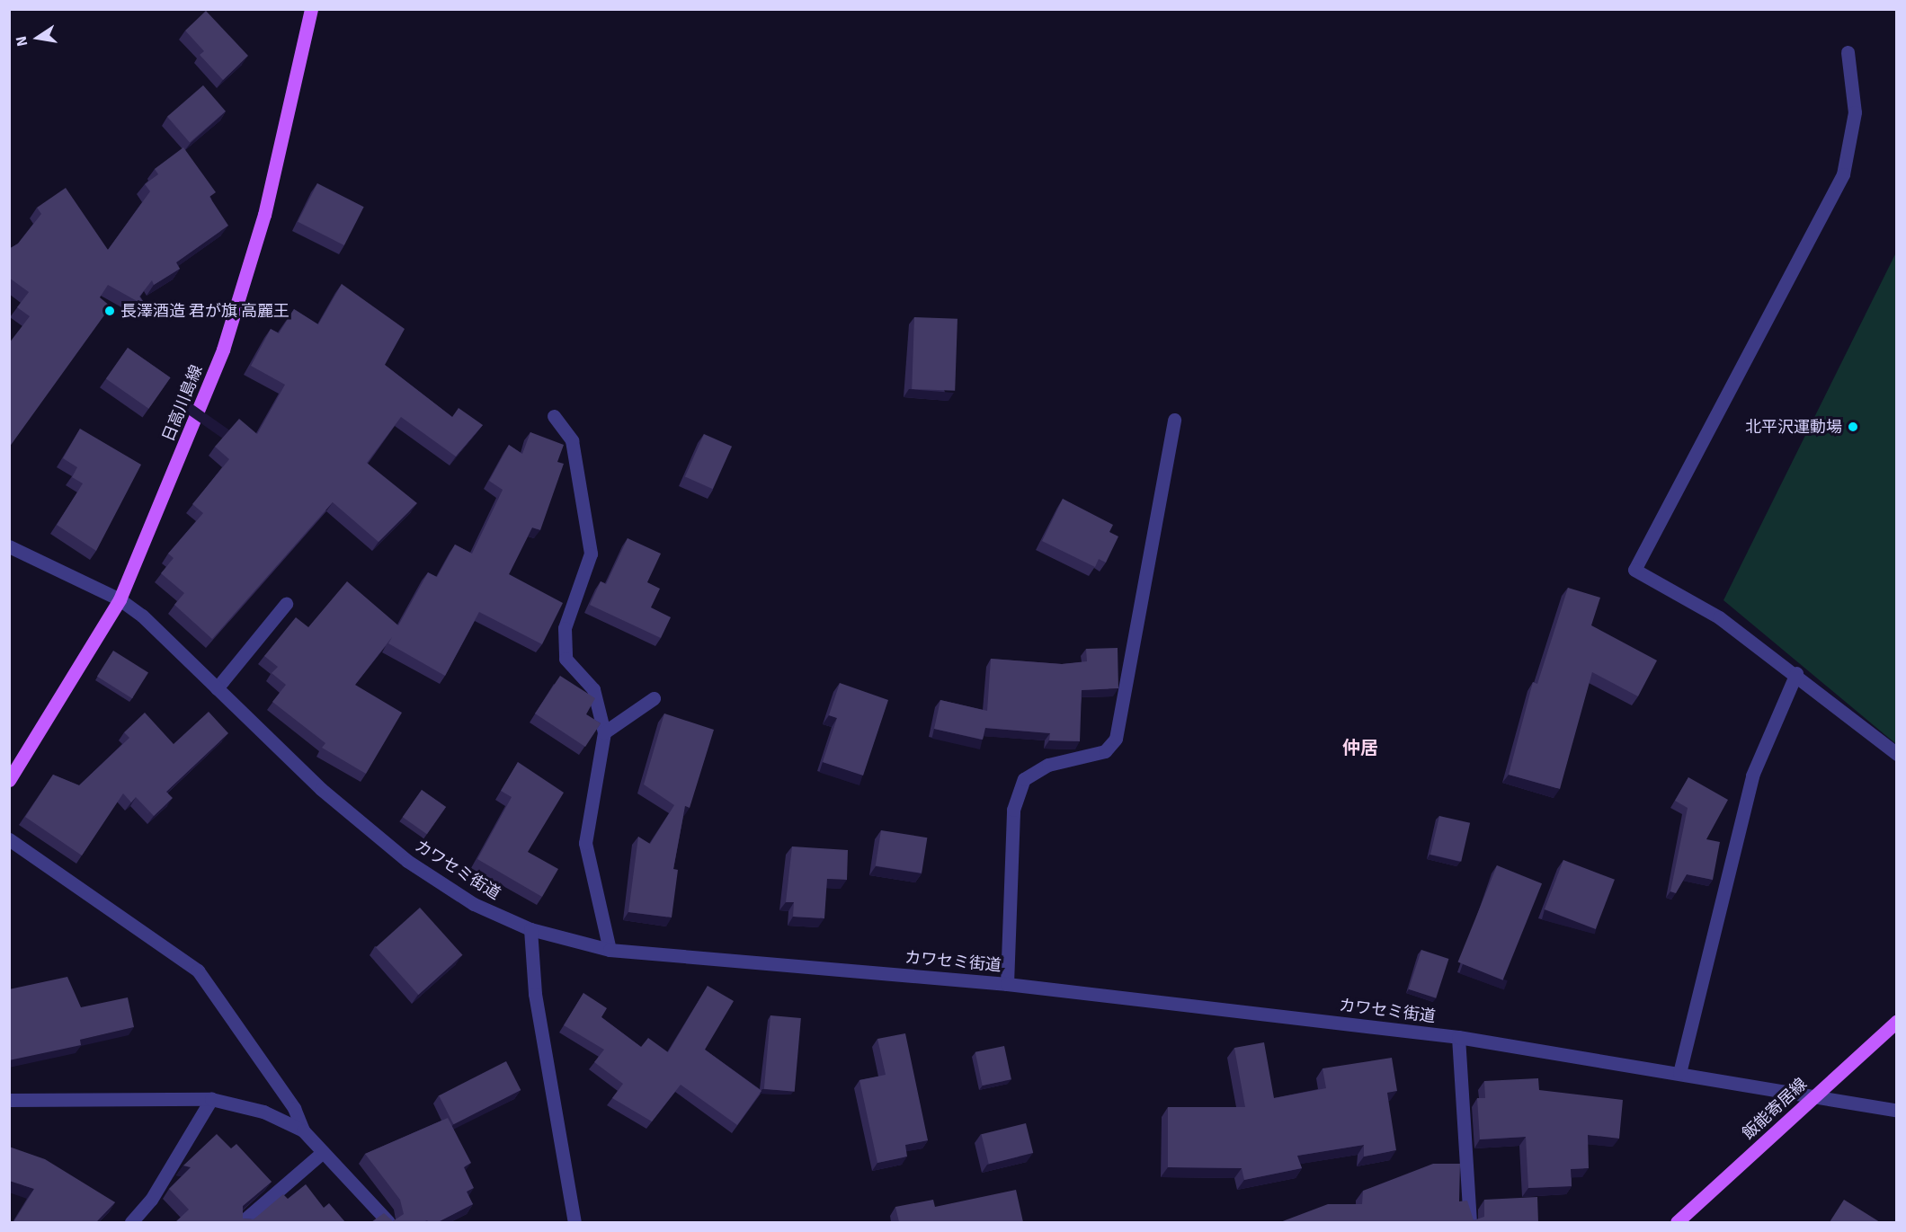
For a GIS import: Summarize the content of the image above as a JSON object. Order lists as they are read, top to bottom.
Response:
{
  "streets": {
    "main road": ["日高川島線", "飯能寄居線"],
    "street": ["カワセミ街道"]
  },
  "crossings": [
    ["日高川島線", "カワセミ街道"],
    ["カワセミ街道", "飯能寄居線"]
  ],
  "districts": ["仲居"],
  "places": ["長澤酒造 君が旗 高麗王", "北平沢運動場"],
  "north": "left"
}
